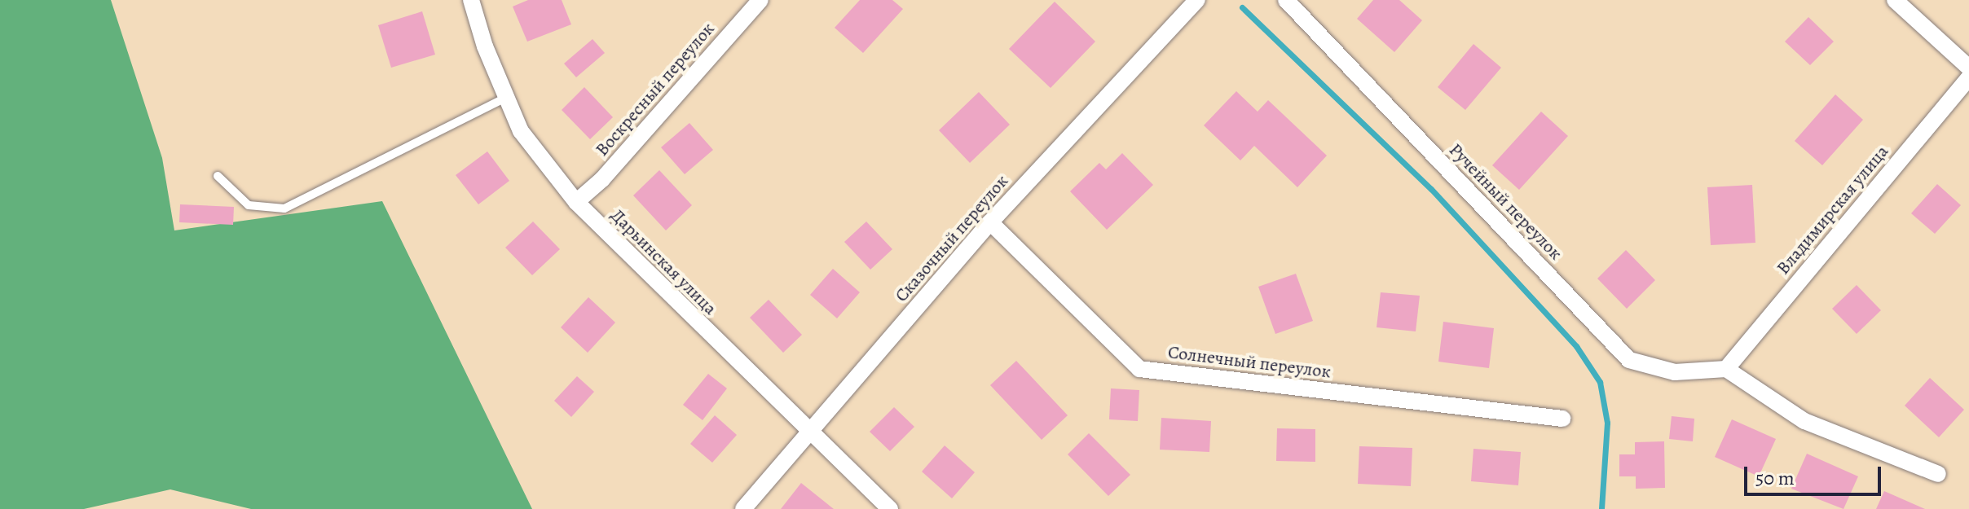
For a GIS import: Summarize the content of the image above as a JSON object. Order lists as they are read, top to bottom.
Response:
{
  "streets": {
    "street": [
      "Воскресный переулок",
      "Ручейный переулок",
      "Владимирская улица",
      "Сказочный переулок",
      "Дарьинская улица",
      "Солнечный переулок"
    ]
  },
  "crossings": [
    ["Воскресный переулок", "Дарьинская улица"],
    ["Ручейный переулок", "Владимирская улица"],
    ["Сказочный переулок", "Дарьинская улица"],
    ["Сказочный переулок", "Солнечный переулок"]
  ],
  "scale_bar": "50 m"
}
